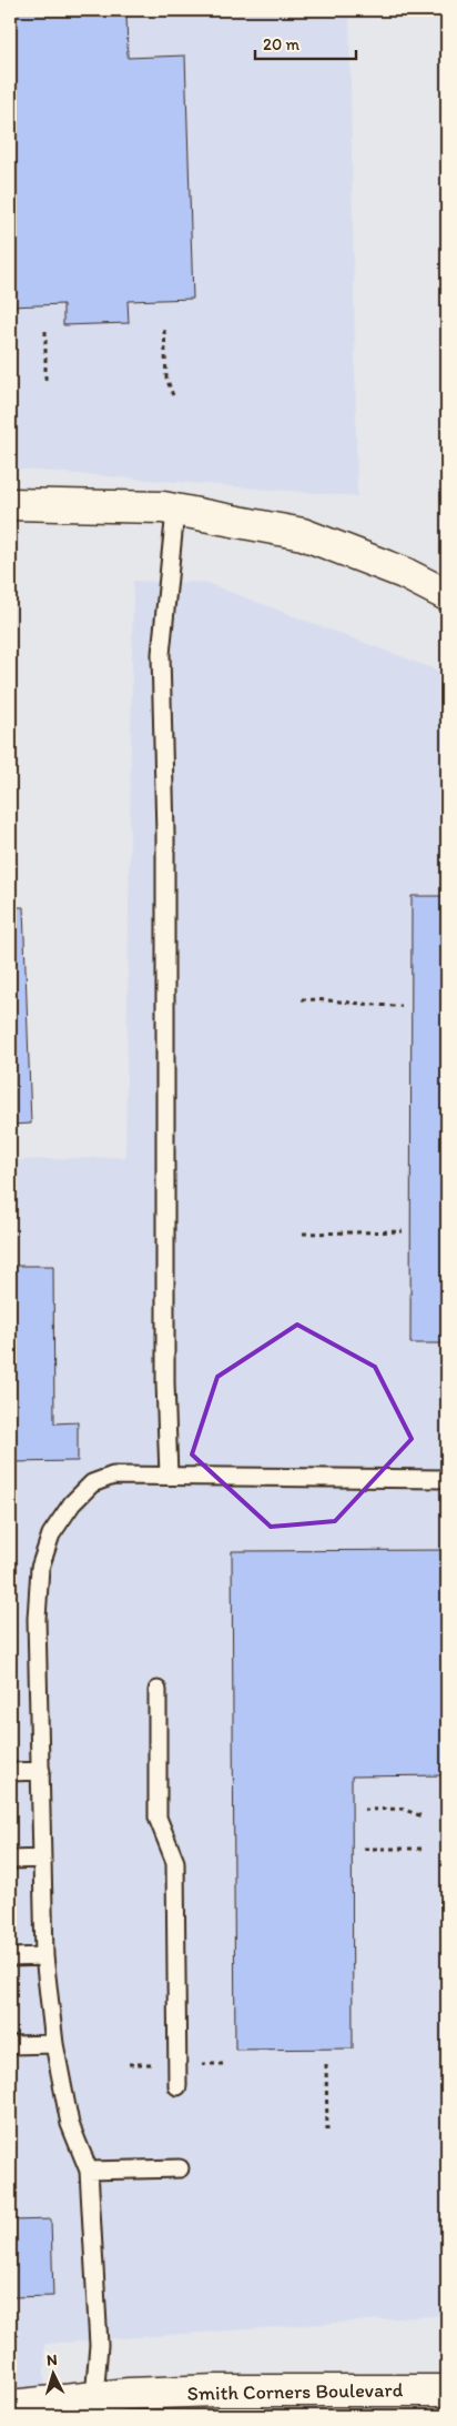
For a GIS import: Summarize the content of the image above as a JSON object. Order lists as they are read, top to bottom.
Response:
{
  "streets": {
    "street": ["Smith Corners Boulevard"]
  },
  "scale_bar": "20 m",
  "north": "top"
}
